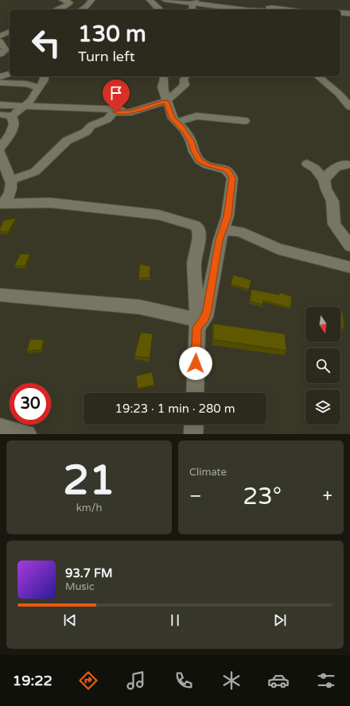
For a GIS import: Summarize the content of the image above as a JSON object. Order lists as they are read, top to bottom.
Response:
{
  "north": "bottom",
  "page": {
    "turn": ["130 m", "Turn left"],
    "limit": "30",
    "trip": "19:23 · 1 min · 280 m",
    "tile": [
      ["21", "km/h"],
      "Climate"
    ],
    "heat": ["−", "23°", "+"],
    "song": ["93.7 FM", "Music"],
    "tabs": "19:22"
  }
}
